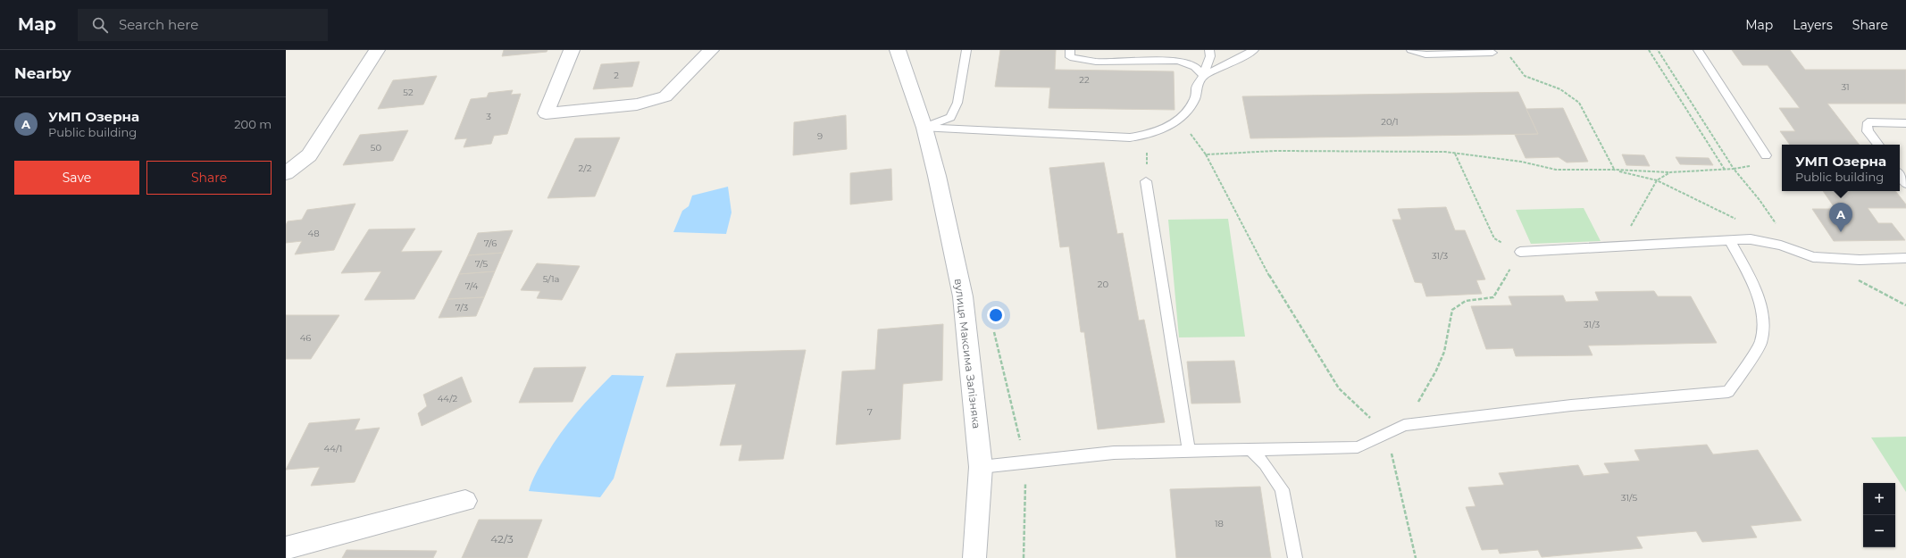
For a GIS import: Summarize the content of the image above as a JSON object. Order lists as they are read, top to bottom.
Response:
{
  "streets": {
    "street": ["вулиця Максима Залізняка"]
  },
  "house_numbers": [
    "2",
    "22",
    "31",
    "52",
    "3",
    "20/1",
    "9",
    "50",
    "2/2",
    "48",
    "7/6",
    "31/3",
    "7/5",
    "5/1а",
    "20",
    "7/4",
    "7/3",
    "31/3",
    "46",
    "44/2",
    "7",
    "44/1",
    "31/5",
    "18",
    "42/3"
  ],
  "page": {
    "header": "Map",
    "search": "Search here",
    "nav": ["Map", "Layers", "Share"],
    "heading": "Nearby",
    "list": [
      {
        "mark": "A",
        "name": "УМП Озерна",
        "note": "Public building",
        "value": "200 m"
      }
    ],
    "popup": ["УМП Озерна", "Public building"],
    "buttons": ["Save", "Share"],
    "pins": "A",
    "map_buttons": ["+", "−"]
  }
}
